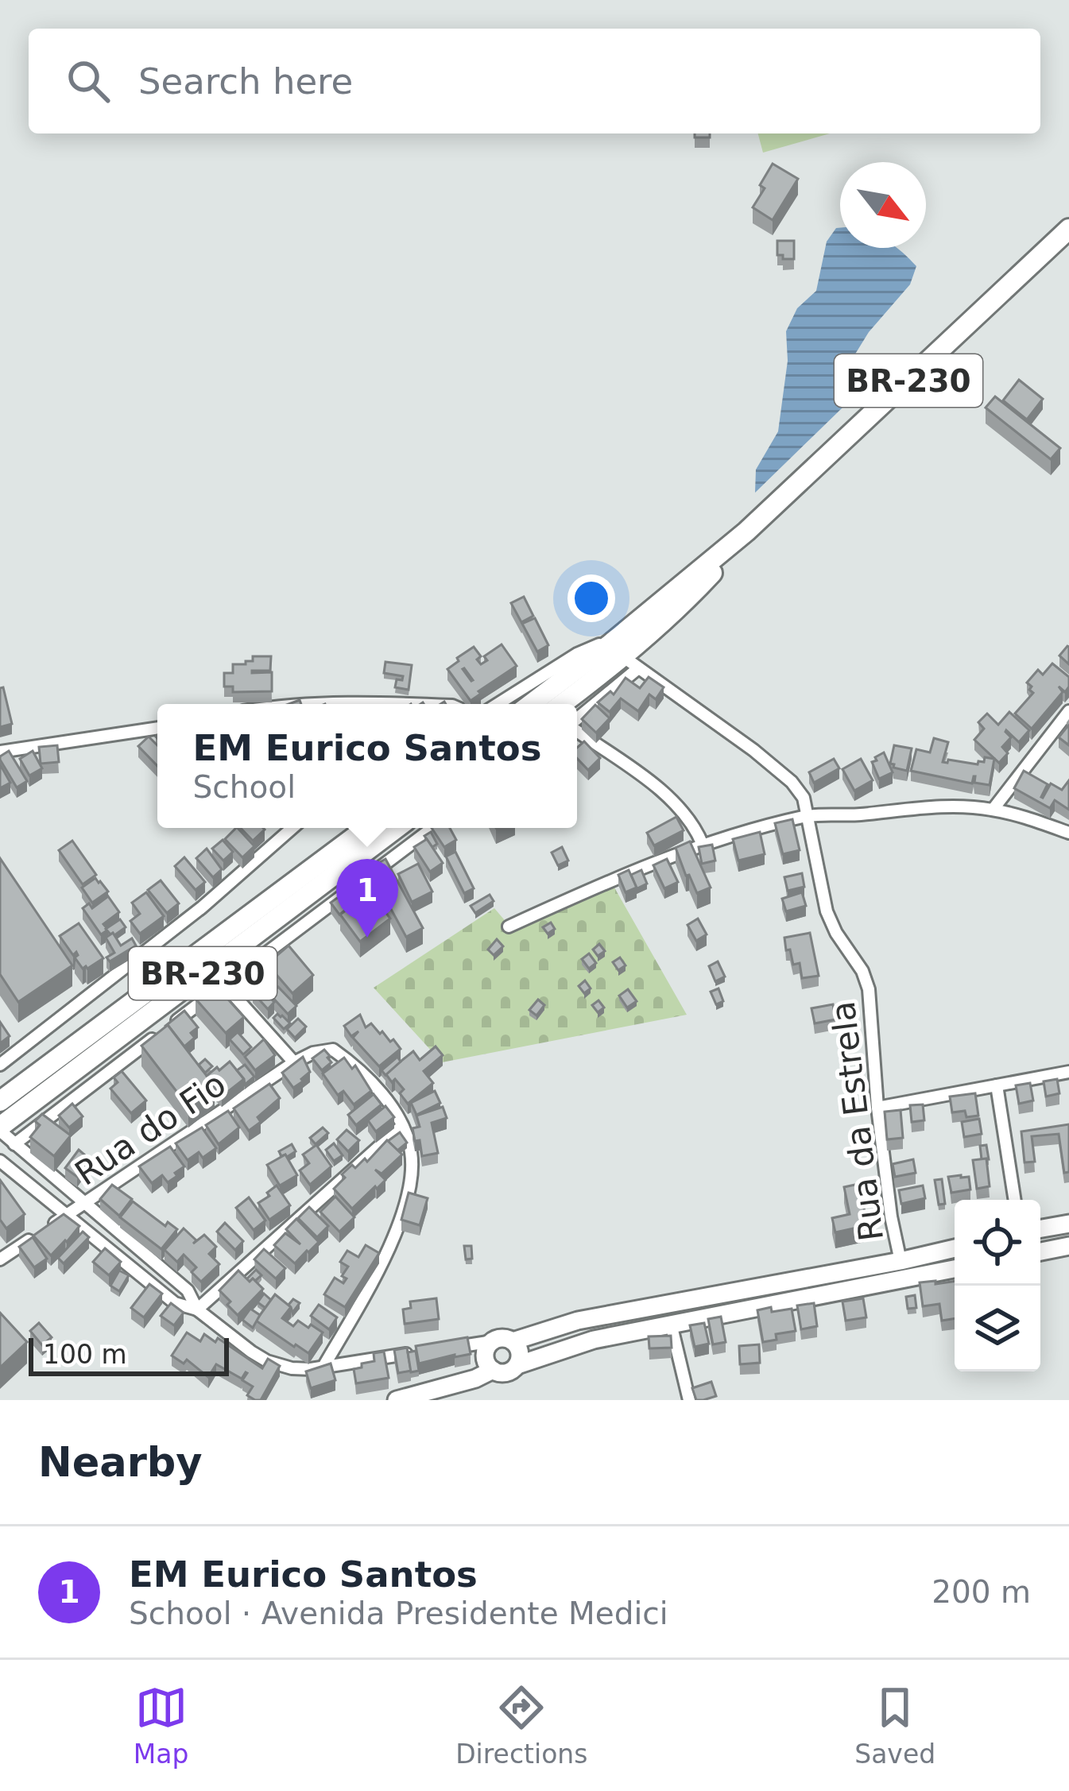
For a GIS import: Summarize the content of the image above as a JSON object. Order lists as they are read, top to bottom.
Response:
{
  "streets": {
    "main road": ["BR-230"],
    "street": ["Rua da Estrela", "Rua do Fio"]
  },
  "crossings": [
    ["BR-230", "Rua da Estrela"]
  ],
  "scale_bar": "100 m",
  "north": "bottom right",
  "page": {
    "search": "Search here",
    "popup": ["EM Eurico Santos", "School"],
    "pins": "1",
    "scale": "100 m",
    "heading": "Nearby",
    "list": [
      {
        "mark": "1",
        "name": "EM Eurico Santos",
        "note": "School · Avenida Presidente Medici",
        "value": "200 m"
      }
    ],
    "nav": ["Map", "Directions", "Saved"]
  }
}
